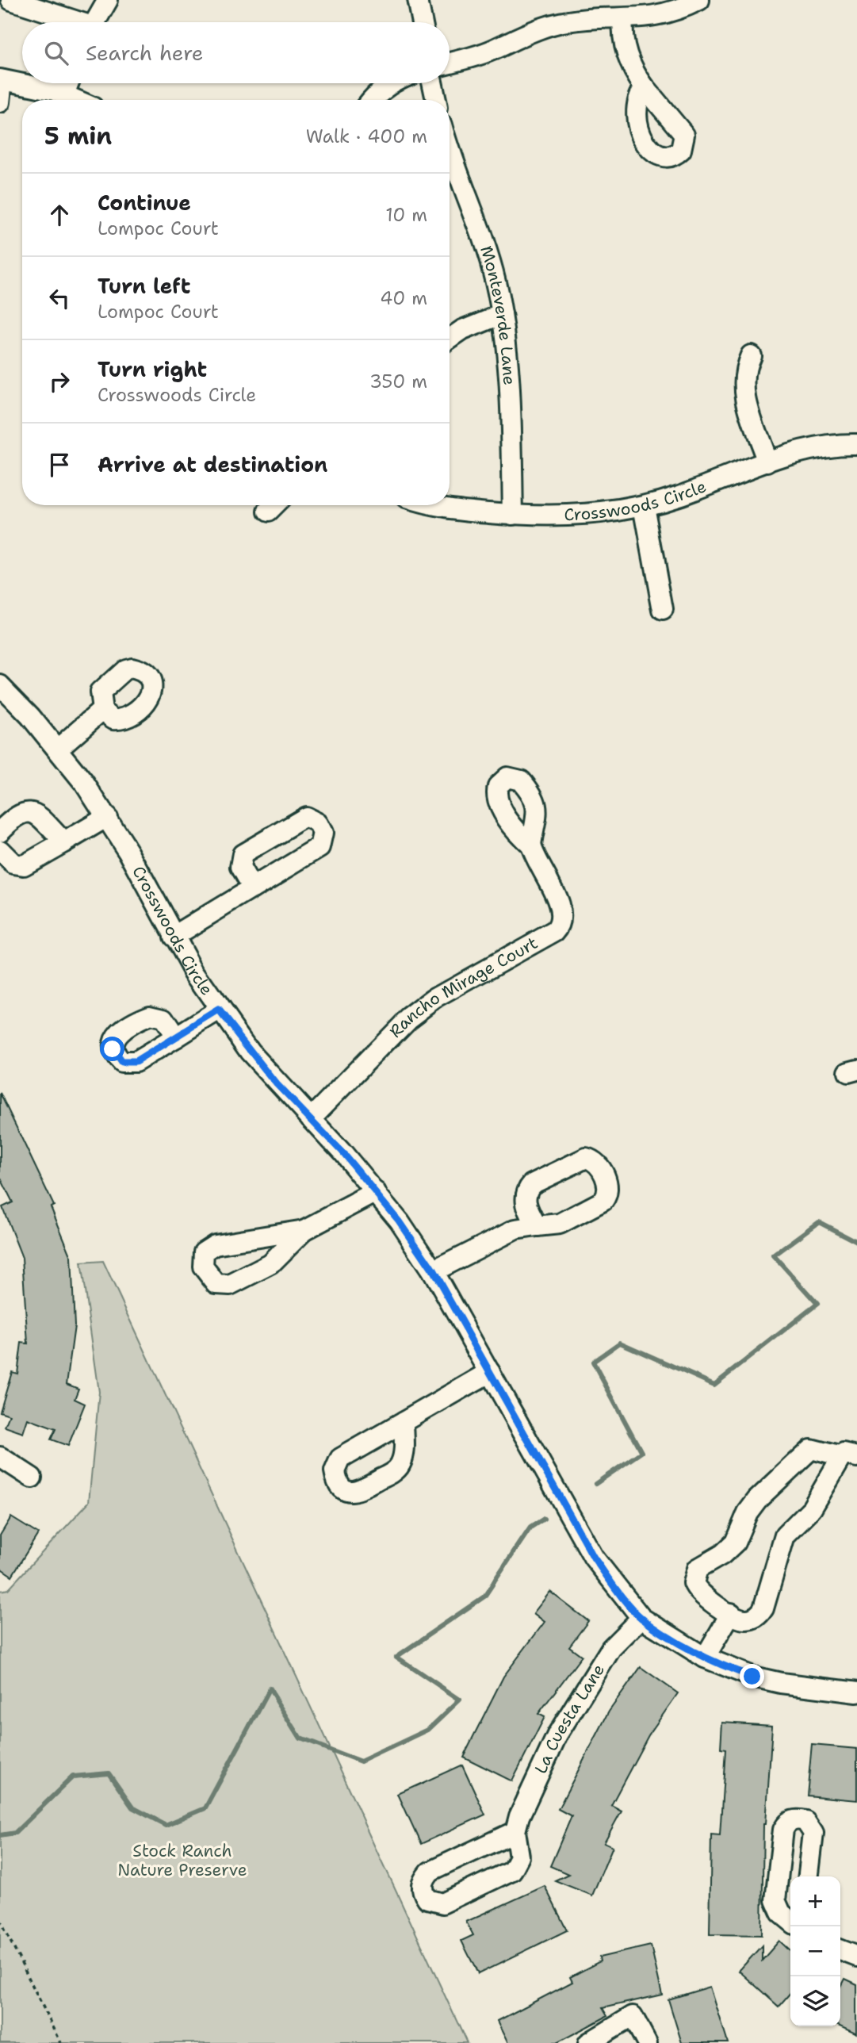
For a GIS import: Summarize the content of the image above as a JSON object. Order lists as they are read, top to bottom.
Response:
{
  "streets": {
    "street": [
      "Monteverde Lane",
      "Crosswoods Circle",
      "Rancho Mirage Court",
      "La Cuesta Lane"
    ]
  },
  "crossings": [
    ["Monteverde Lane", "Crosswoods Circle"],
    ["Crosswoods Circle", "Rancho Mirage Court"],
    ["Crosswoods Circle", "La Cuesta Lane"]
  ],
  "parks": ["Stock Ranch Nature Preserve"],
  "page": {
    "search": "Search here",
    "heading": ["5 min", "Walk · 400 m"],
    "list": [
      ["Continue", "Lompoc Court", "10 m"],
      ["Turn left", "Lompoc Court", "40 m"],
      ["Turn right", "Crosswoods Circle", "350 m"],
      "Arrive at destination"
    ],
    "map_buttons": ["+", "−"]
  }
}
